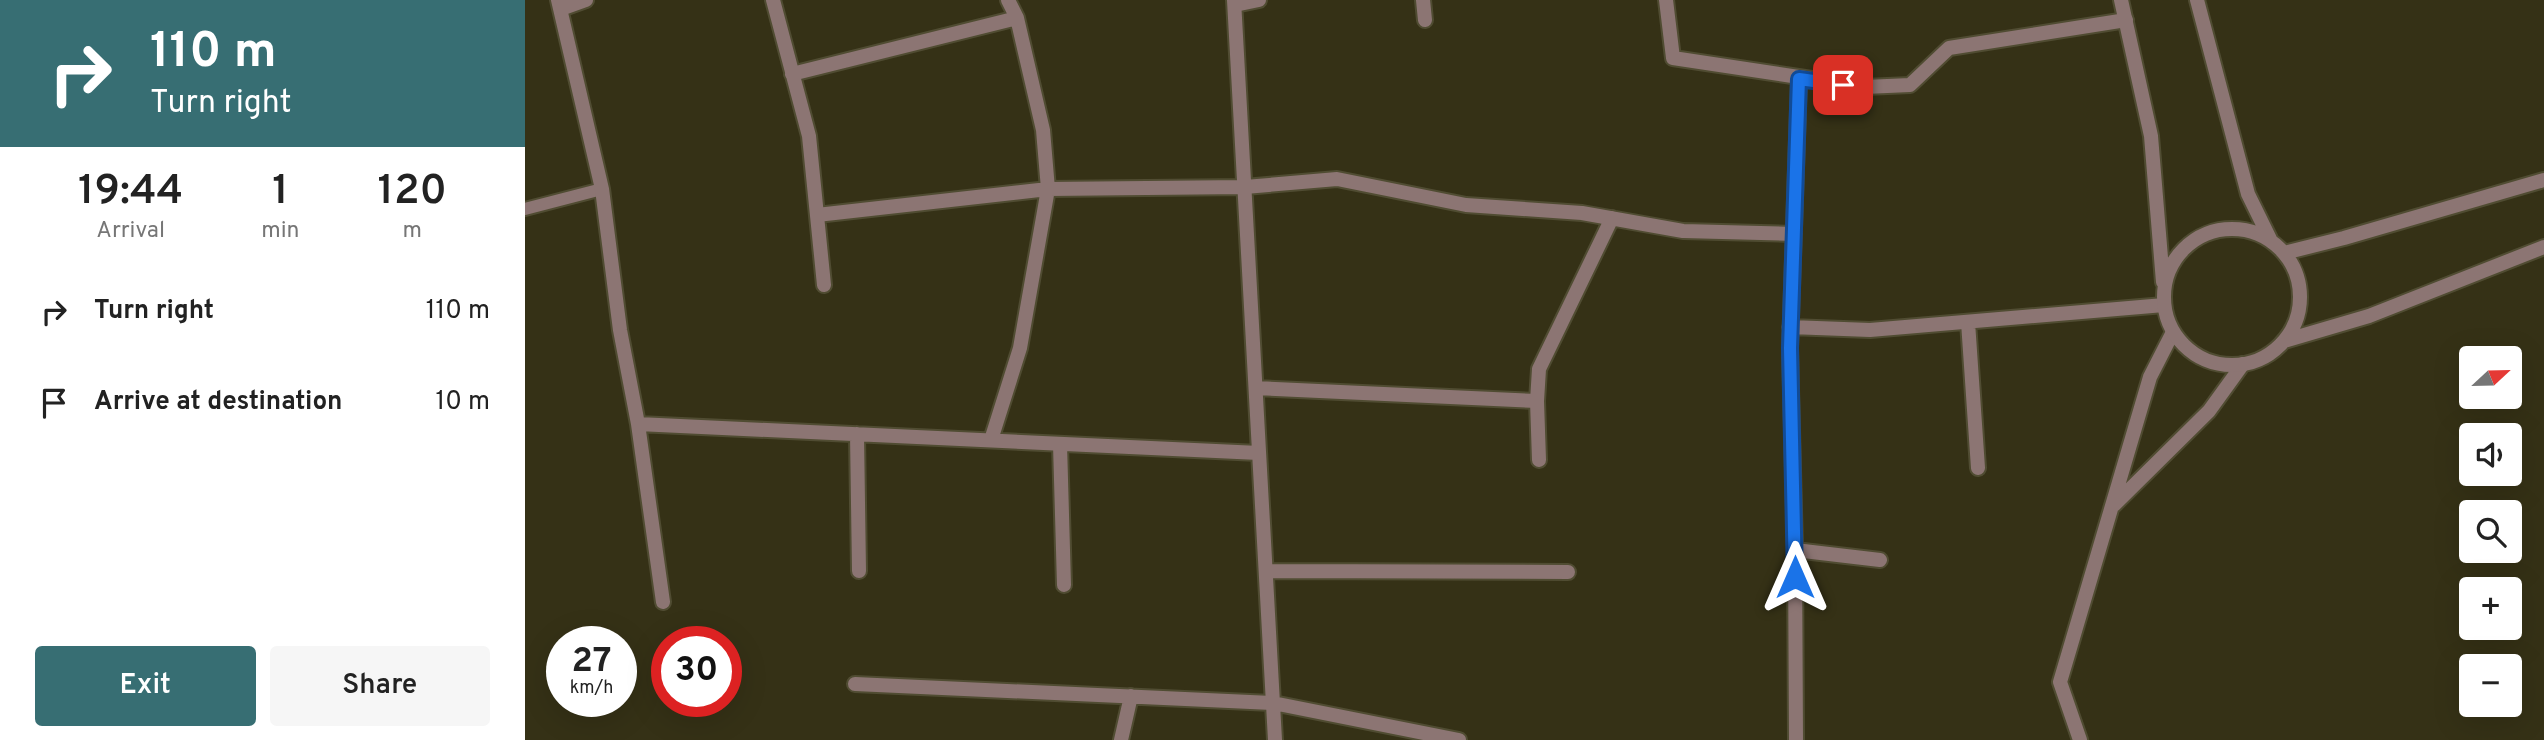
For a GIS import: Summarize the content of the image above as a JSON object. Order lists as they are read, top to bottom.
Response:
{
  "north": "right",
  "page": {
    "turn": ["110 m", "Turn right"],
    "eta": [
      "19:44",
      "Arrival",
      "1",
      "min",
      "120",
      "m"
    ],
    "list": [
      {
        "name": "Turn right",
        "value": "110 m"
      },
      {
        "name": "Arrive at destination",
        "value": "10 m"
      }
    ],
    "map_buttons": ["+", "−"],
    "speed": "27 km/h",
    "limit": "30",
    "buttons": ["Exit", "Share"]
  }
}
